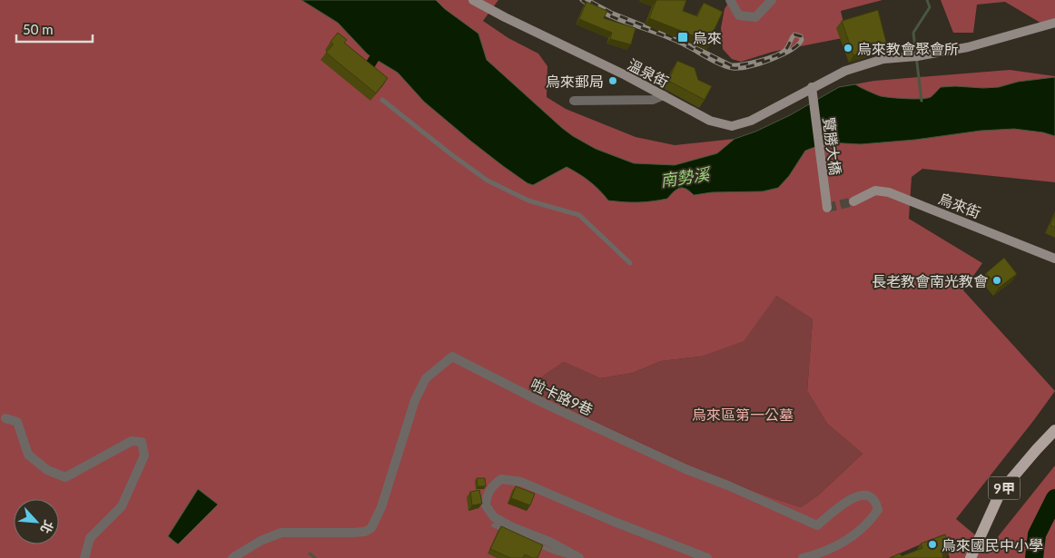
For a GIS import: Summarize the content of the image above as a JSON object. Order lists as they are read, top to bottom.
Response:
{
  "streets": {
    "main road": ["9甲"],
    "street": [
      "溫泉街",
      "覽勝大橋",
      "烏來街",
      "啦卡路9巷"
    ]
  },
  "crossings": [
    ["溫泉街", "覽勝大橋"]
  ],
  "water": ["南勢溪"],
  "parks": ["烏來區第一公墓"],
  "places": {
    "transit": ["烏來"],
    "other": [
      "烏來教會聚會所",
      "烏來郵局",
      "長老教會南光教會",
      "烏來國民中小學"
    ]
  },
  "scale_bar": "50 m",
  "north": "bottom right"
}
